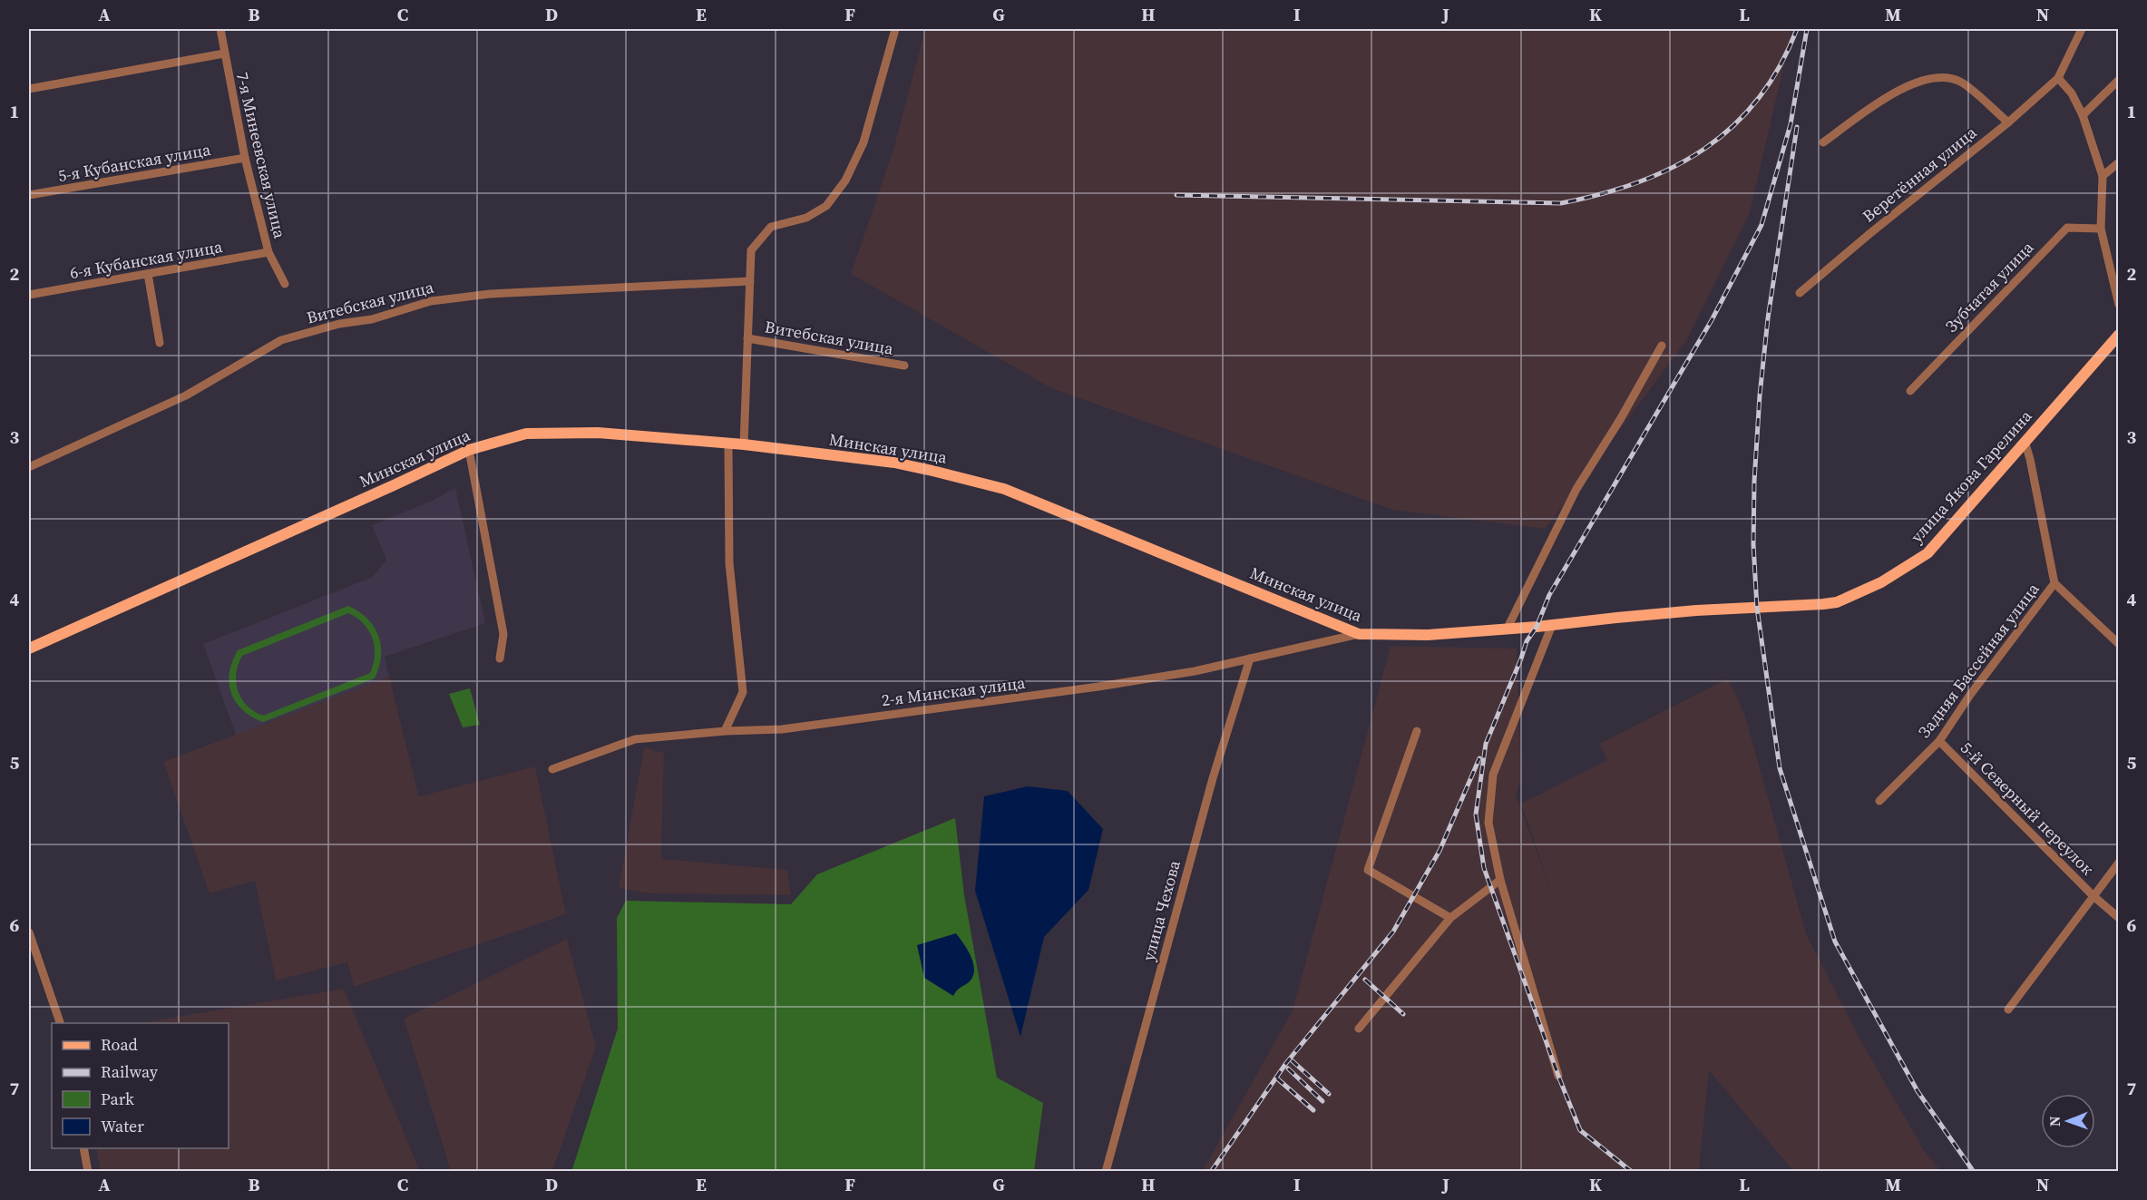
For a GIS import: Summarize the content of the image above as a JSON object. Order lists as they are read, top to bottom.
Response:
{
  "streets": {
    "main road": ["Минская улица", "улица Якова Гарелина"],
    "street": [
      "7-я Минеевская улица",
      "5-я Кубанская улица",
      "Веретённая улица",
      "6-я Кубанская улица",
      "Зубчатая улица",
      "Витебская улица",
      "Задняя Бассейная улица",
      "2-я Минская улица",
      "5-й Северный переулок",
      "улица Чехова"
    ]
  },
  "crossings": [
    ["7-я Минеевская улица", "5-я Кубанская улица"],
    ["7-я Минеевская улица", "6-я Кубанская улица"],
    ["Минская улица", "улица Якова Гарелина"],
    ["Минская улица", "2-я Минская улица"],
    ["Задняя Бассейная улица", "5-й Северный переулок"],
    ["2-я Минская улица", "улица Чехова"]
  ],
  "legend": [
    "Road",
    "Railway",
    "Park",
    "Water"
  ],
  "north": "left",
  "grid": {
    "columns": [
      "A",
      "B",
      "C",
      "D",
      "E",
      "F",
      "G",
      "H",
      "I",
      "J",
      "K",
      "L",
      "M",
      "N"
    ],
    "rows": [
      "1",
      "2",
      "3",
      "4",
      "5",
      "6",
      "7"
    ]
  }
}
